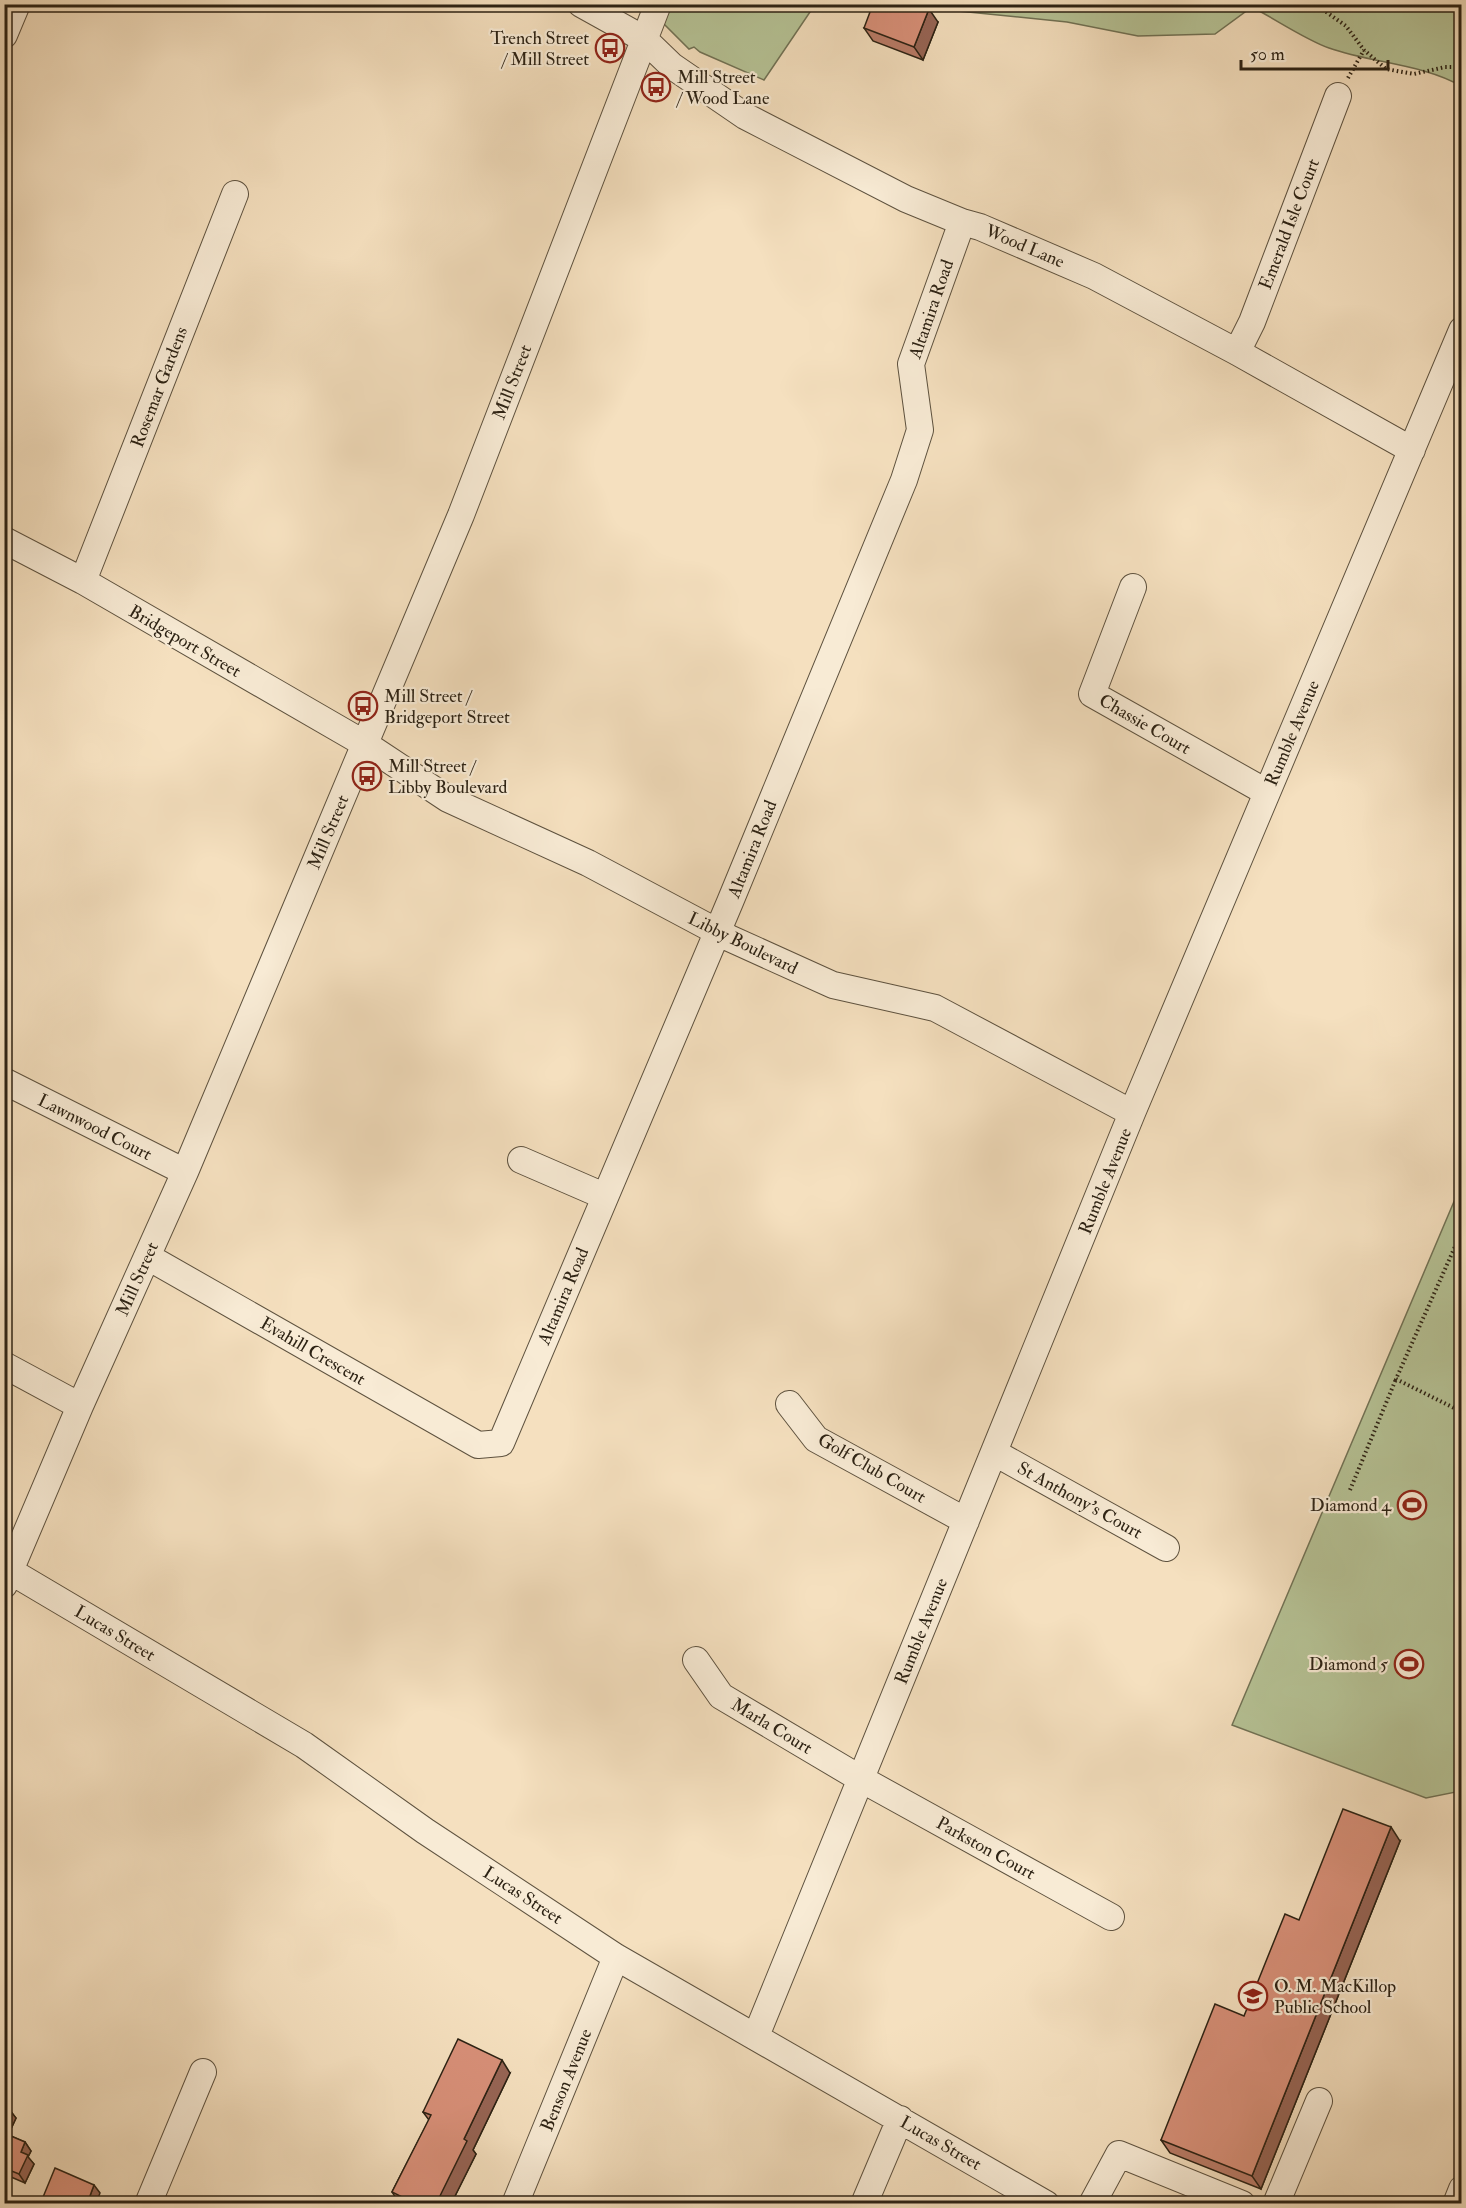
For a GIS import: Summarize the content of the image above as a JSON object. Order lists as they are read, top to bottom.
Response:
{
  "streets": {
    "street": [
      "Emerald Isle Court",
      "Wood Lane",
      "Altamira Road",
      "Mill Street",
      "Rosemar Gardens",
      "Bridgeport Street",
      "Chassie Court",
      "Rumble Avenue",
      "Libby Boulevard",
      "Lawnwood Court",
      "Evahill Crescent",
      "Golf Club Court",
      "St Anthony's Court",
      "Lucas Street",
      "Marla Court",
      "Parkston Court",
      "Benson Avenue"
    ]
  },
  "crossings": [
    ["Emerald Isle Court", "Wood Lane"],
    ["Wood Lane", "Altamira Road"],
    ["Wood Lane", "Mill Street"],
    ["Wood Lane", "Rumble Avenue"],
    ["Altamira Road", "Libby Boulevard"],
    ["Altamira Road", "Evahill Crescent"],
    ["Mill Street", "Bridgeport Street"],
    ["Mill Street", "Libby Boulevard"],
    ["Mill Street", "Lawnwood Court"],
    ["Mill Street", "Evahill Crescent"],
    ["Mill Street", "Lucas Street"],
    ["Rosemar Gardens", "Bridgeport Street"],
    ["Bridgeport Street", "Libby Boulevard"],
    ["Chassie Court", "Rumble Avenue"],
    ["Rumble Avenue", "Libby Boulevard"],
    ["Rumble Avenue", "Golf Club Court"],
    ["Rumble Avenue", "St Anthony's Court"],
    ["Rumble Avenue", "Lucas Street"],
    ["Rumble Avenue", "Marla Court"],
    ["Rumble Avenue", "Parkston Court"],
    ["Lucas Street", "Benson Avenue"],
    ["Marla Court", "Parkston Court"]
  ],
  "places": {
    "bus stop": [
      "Trench Street / Mill Street",
      "Mill Street / Wood Lane",
      "Mill Street / Bridgeport Street",
      "Mill Street / Libby Boulevard"
    ],
    "sports": ["Diamond 4", "Diamond 5"],
    "school or university": ["O. M. MacKillop Public School"]
  },
  "scale_bar": "50 m"
}
